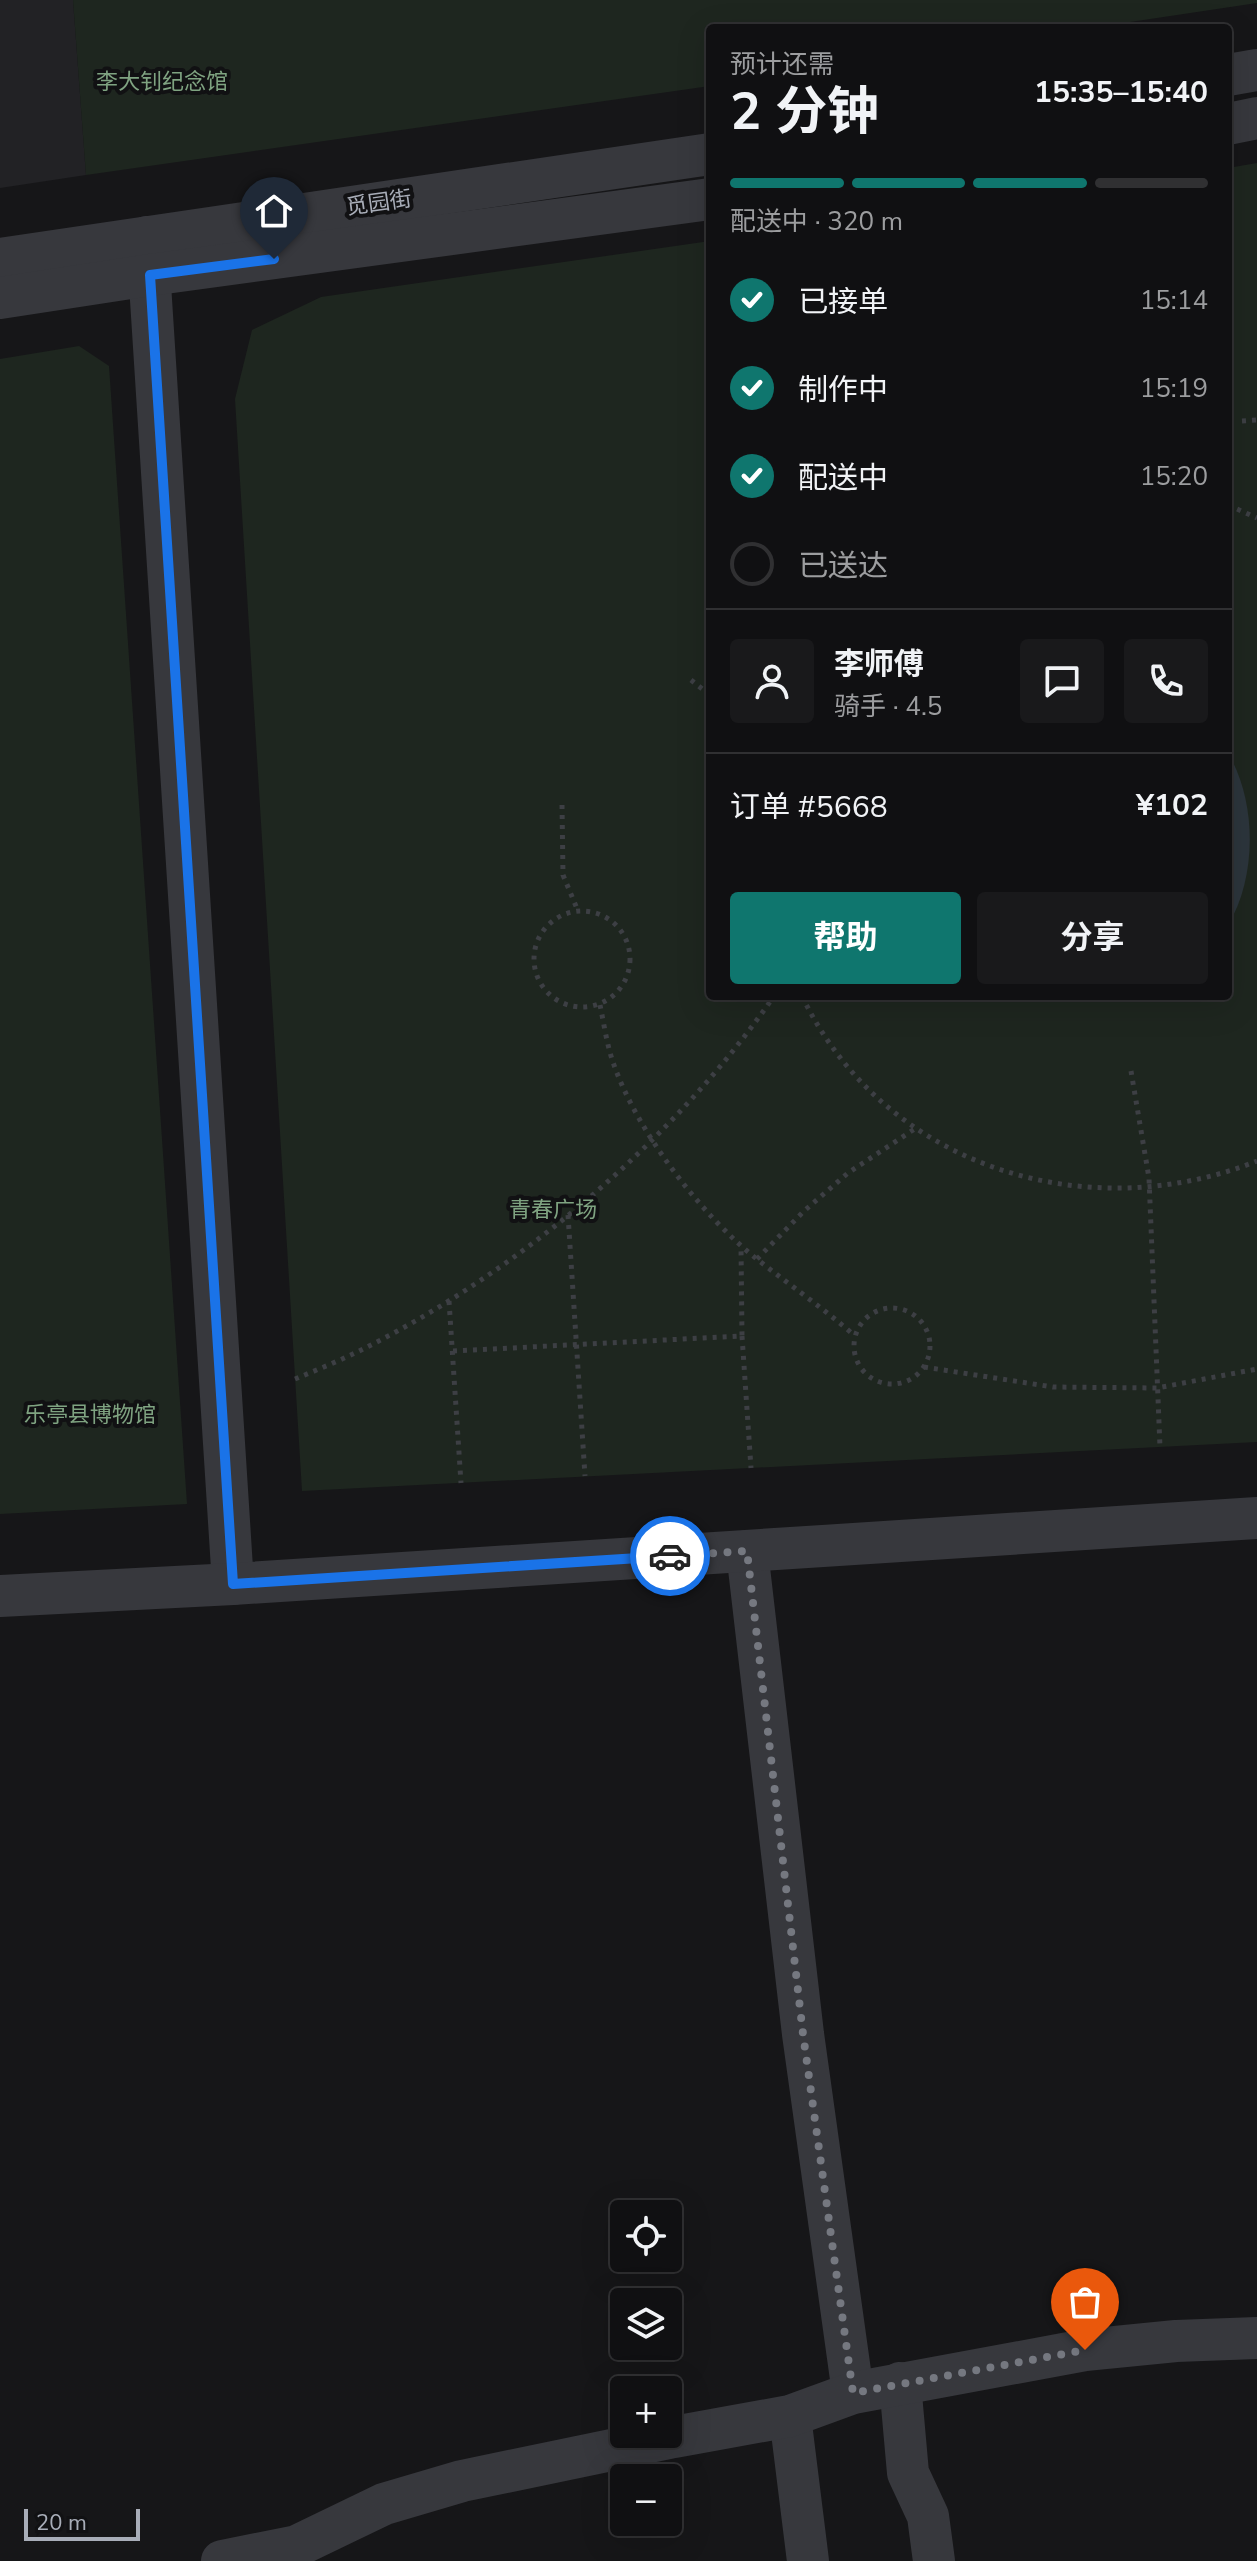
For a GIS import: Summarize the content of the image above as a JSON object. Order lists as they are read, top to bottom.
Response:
{
  "streets": {
    "street": ["觅园街"]
  },
  "parks": ["李大钊纪念馆", "青春广场", "乐亭县博物馆"],
  "scale_bar": "20 m",
  "page": {
    "heading": ["2 分钟", "预计还需", "15:35–15:40"],
    "panel": [
      "李师傅",
      "骑手 · 4.5",
      "订单 #5668",
      "¥102"
    ],
    "bar": "配送中 · 320 m",
    "list": [
      ["已接单", "15:14"],
      ["制作中", "15:19"],
      ["配送中", "15:20"],
      "已送达"
    ],
    "buttons": ["帮助", "分享"],
    "map_buttons": ["+", "−"],
    "scale": "20 m"
  }
}
